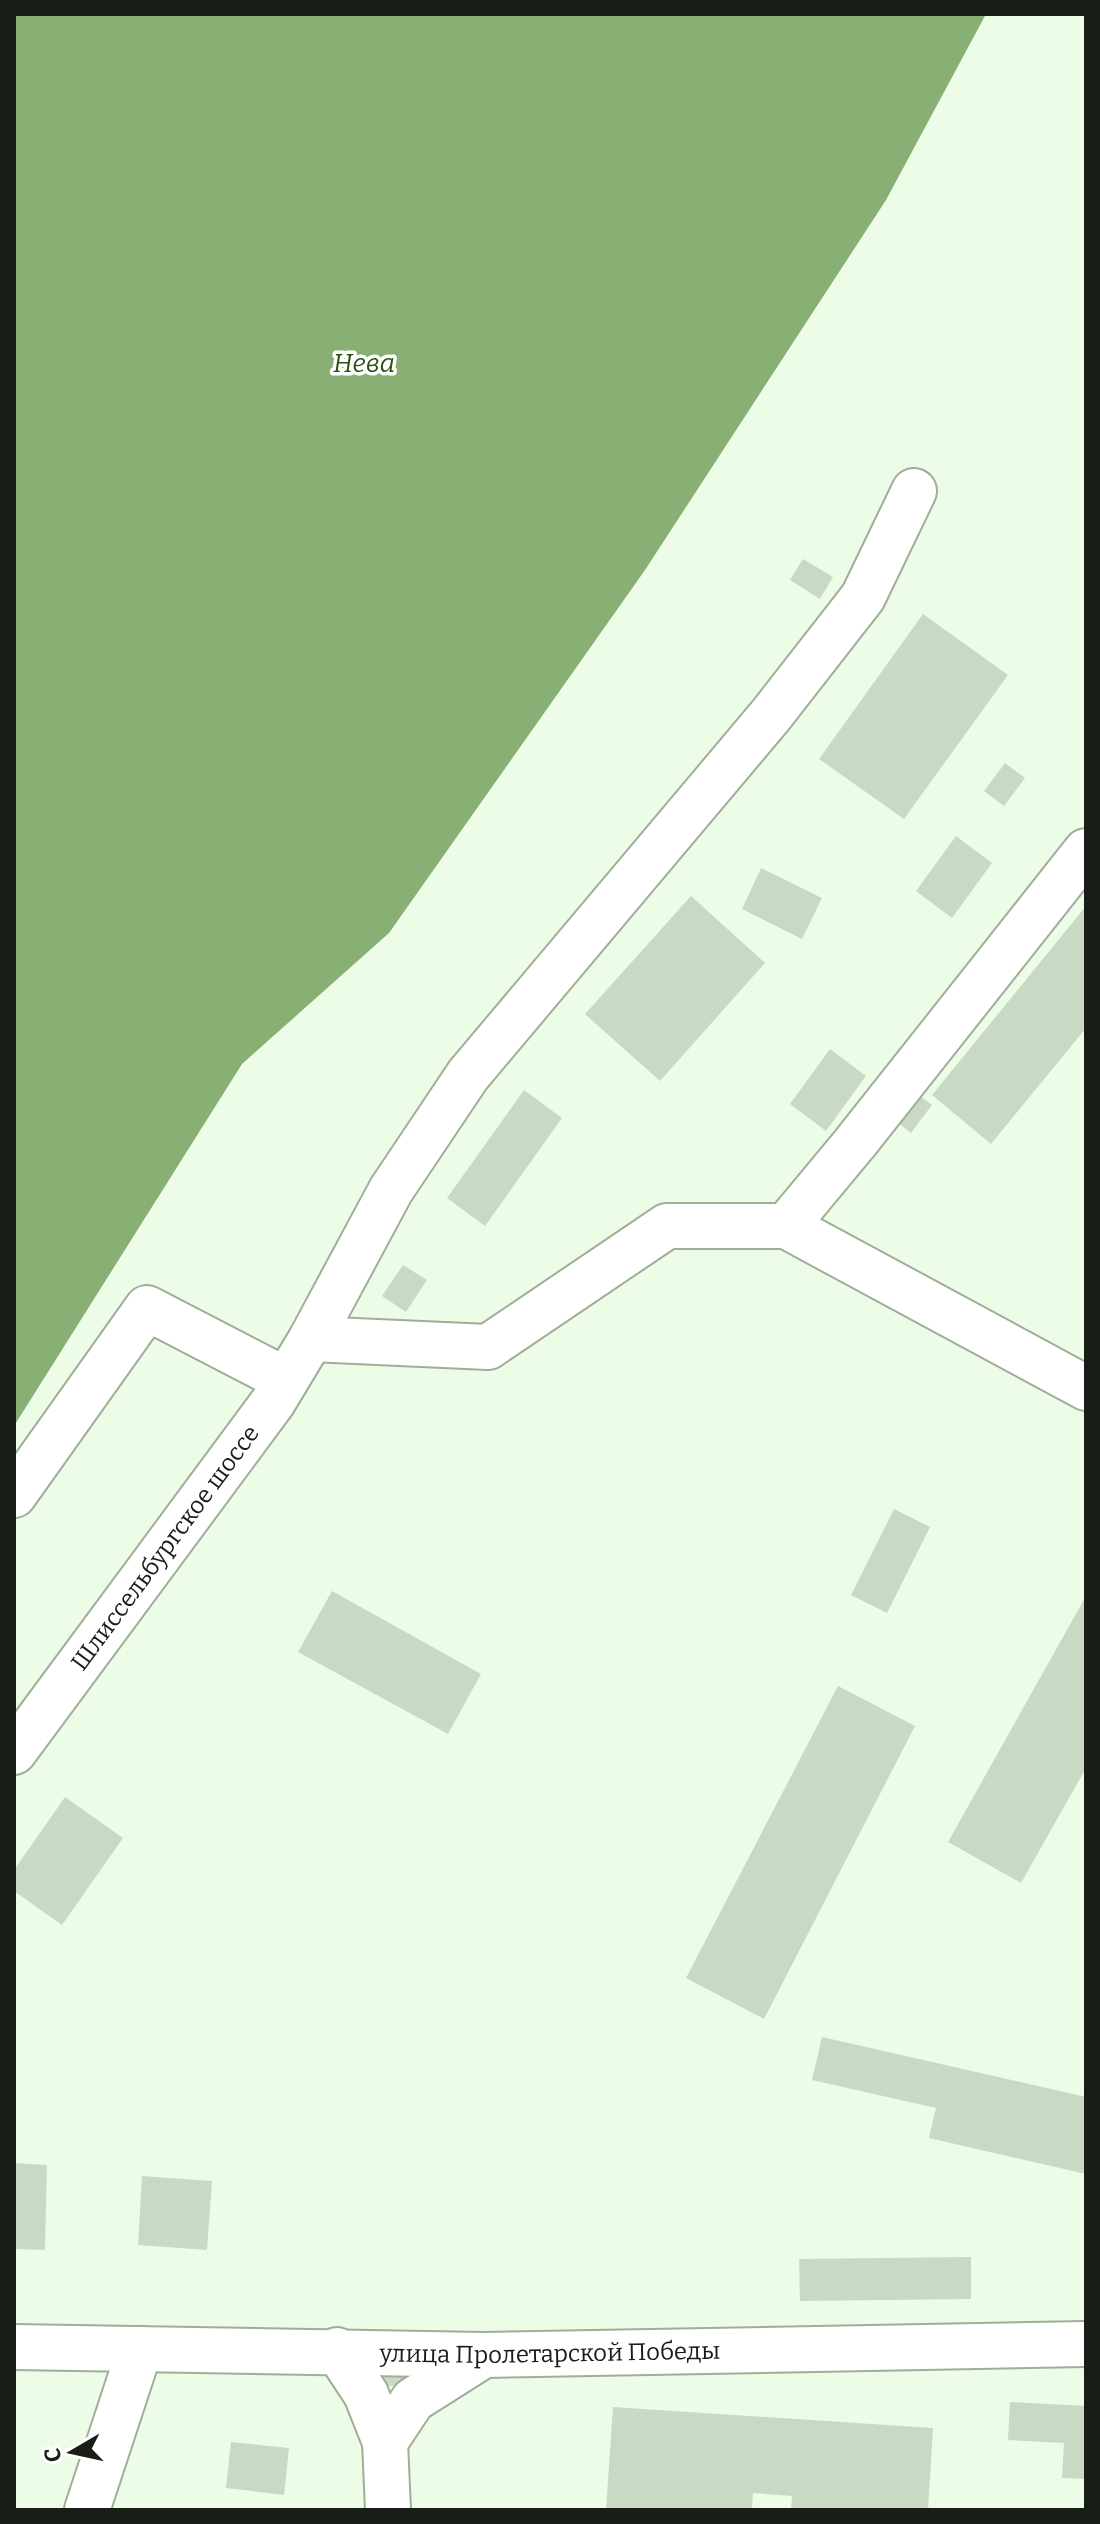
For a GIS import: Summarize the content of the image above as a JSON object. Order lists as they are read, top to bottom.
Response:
{
  "streets": {
    "street": ["Шлиссельбургское шоссе", "улица Пролетарской Победы"]
  },
  "water": ["Нева"],
  "north": "left"
}
